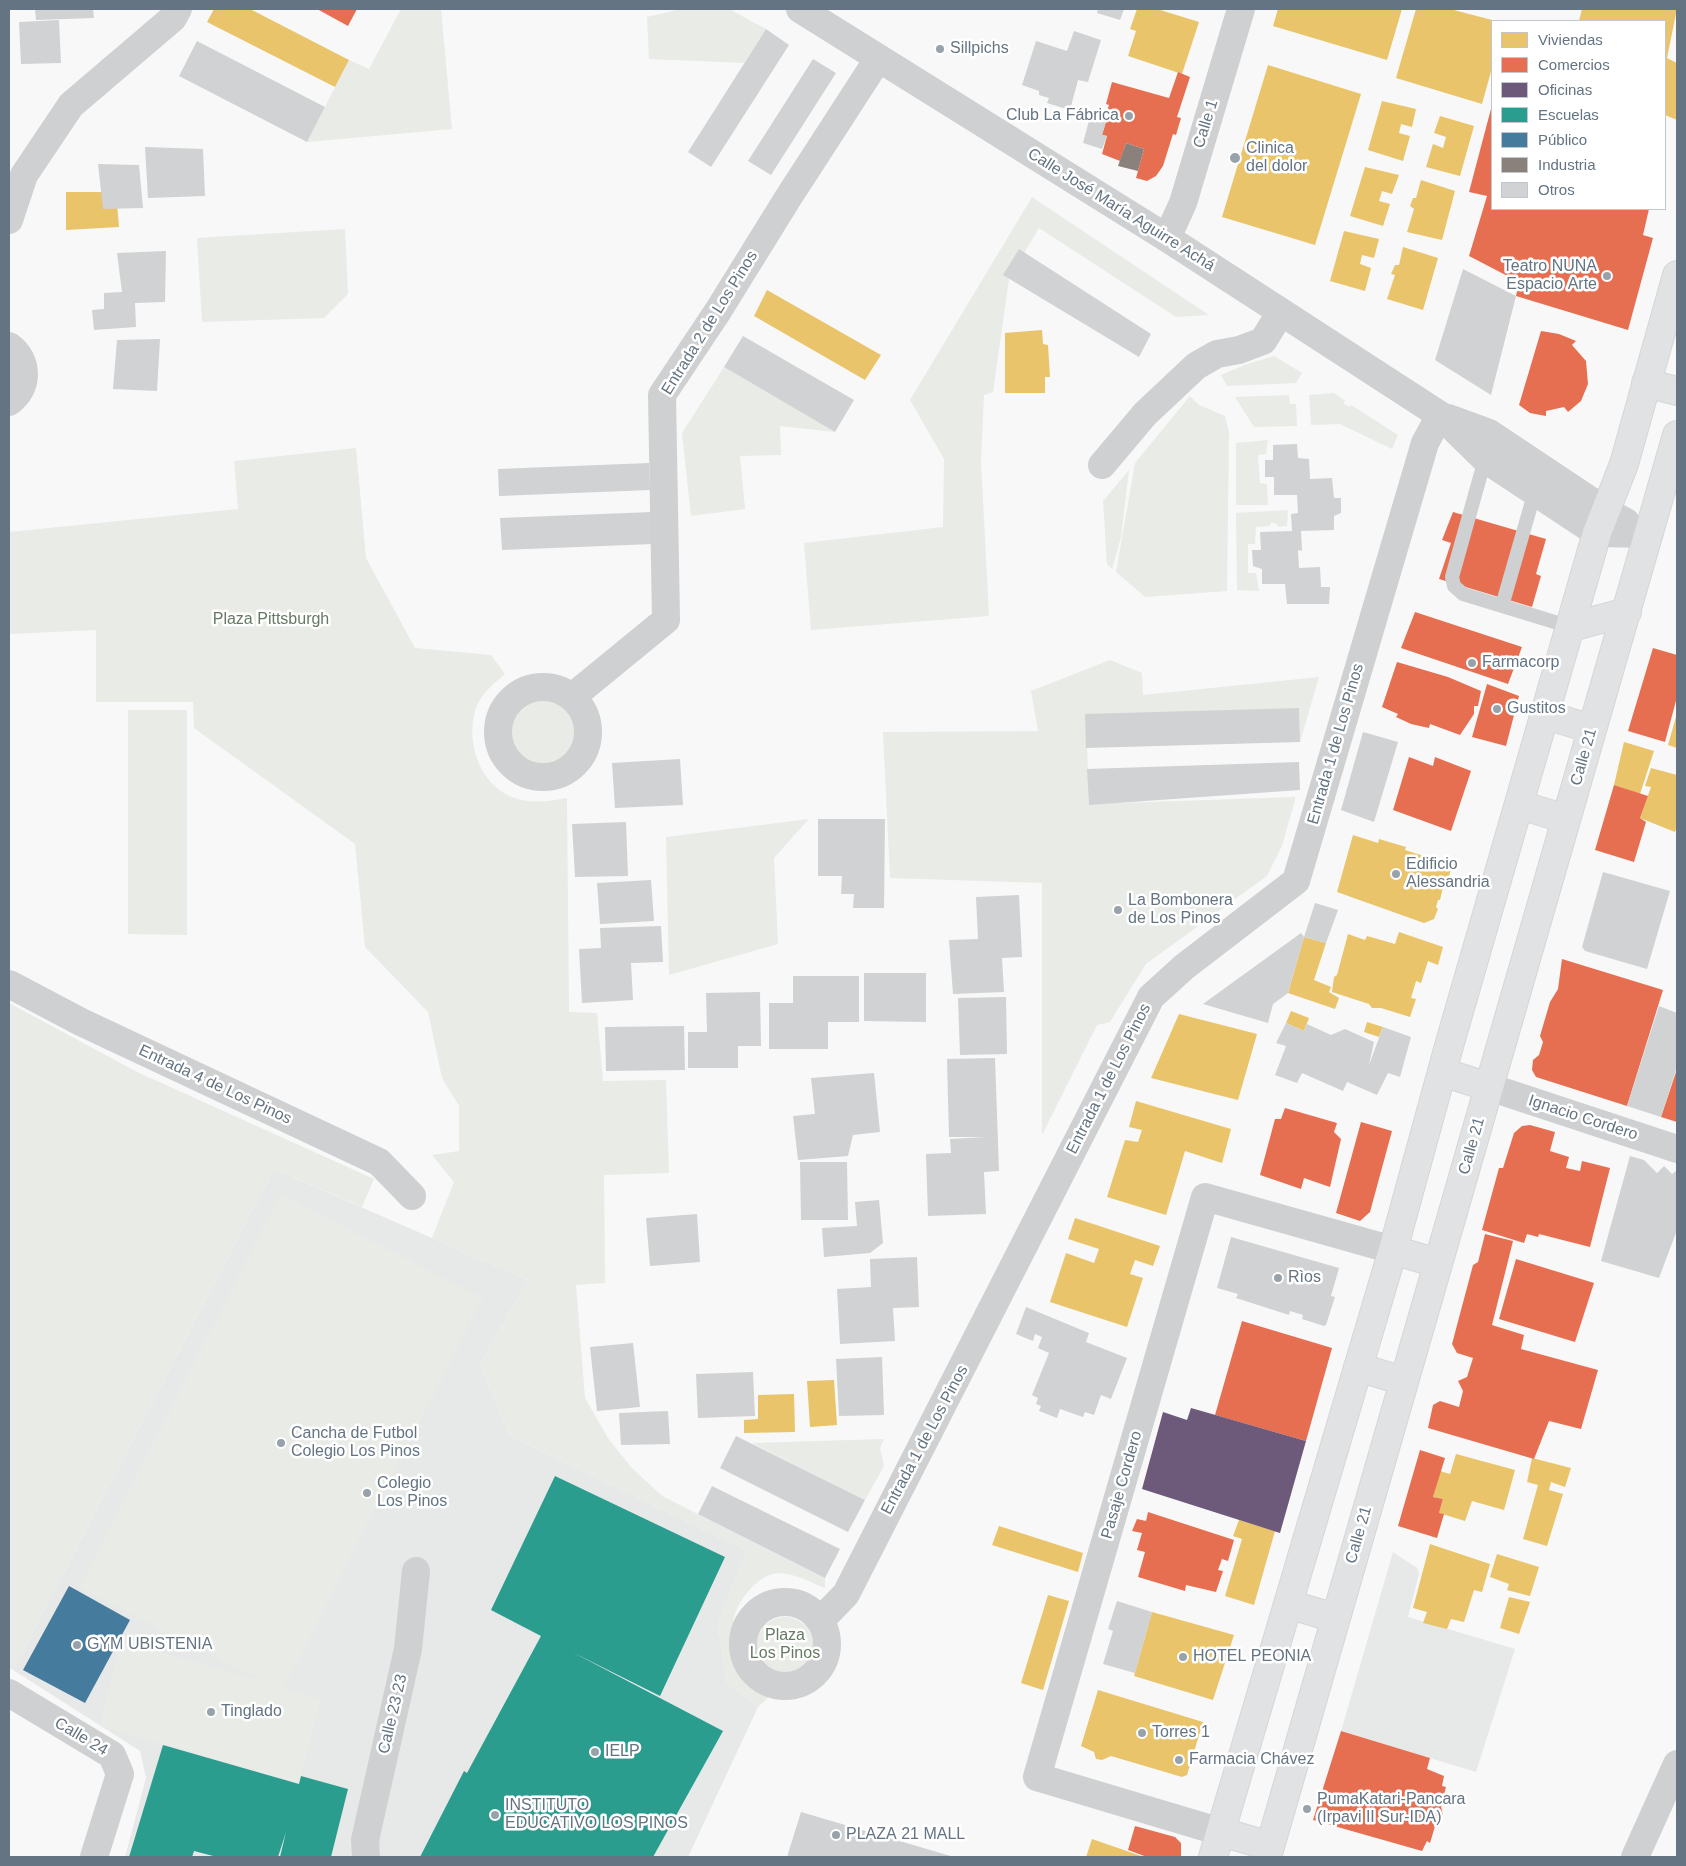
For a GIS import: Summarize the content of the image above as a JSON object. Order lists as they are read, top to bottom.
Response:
{
  "streets": {
    "main road": ["Calle 21"],
    "street": [
      "Calle 1",
      "Calle José María Aguirre Achá",
      "Entrada 2 de Los Pinos",
      "Entrada 1 de Los Pinos",
      "Entrada 4 de Los Pinos",
      "Ignacio Cordero",
      "Pasaje Cordero",
      "Calle 23 23",
      "Calle 24"
    ]
  },
  "crossings": [
    ["Calle 1", "Calle José María Aguirre Achá"],
    ["Calle José María Aguirre Achá", "Entrada 2 de Los Pinos"],
    ["Calle José María Aguirre Achá", "Entrada 1 de Los Pinos"],
    ["Calle 21", "Ignacio Cordero"]
  ],
  "parks": ["Plaza Pittsburgh", "Plaza Los Pinos"],
  "places": [
    "Sillpichs",
    "Club La Fábrica",
    "Clinica del dolor",
    "Teatro NUNA Espacio Arte",
    "Farmacorp",
    "Gustitos",
    "Edificio Alessandria",
    "La Bombonera de Los Pinos",
    "Rìos",
    "Cancha de Futbol Colegio Los Pinos",
    "Colegio Los Pinos",
    "GYM UBISTENIA",
    "HOTEL PEONIA",
    "Tinglado",
    "Torres 1",
    "IELP",
    "Farmacia Chávez",
    "PumaKatari-Pancara (Irpavi II Sur-IDA)",
    "INSTITUTO EDUCATIVO LOS PINOS",
    "PLAZA 21 MALL"
  ],
  "legend": [
    "Viviendas",
    "Comercios",
    "Oficinas",
    "Escuelas",
    "Público",
    "Industria",
    "Otros"
  ]
}
